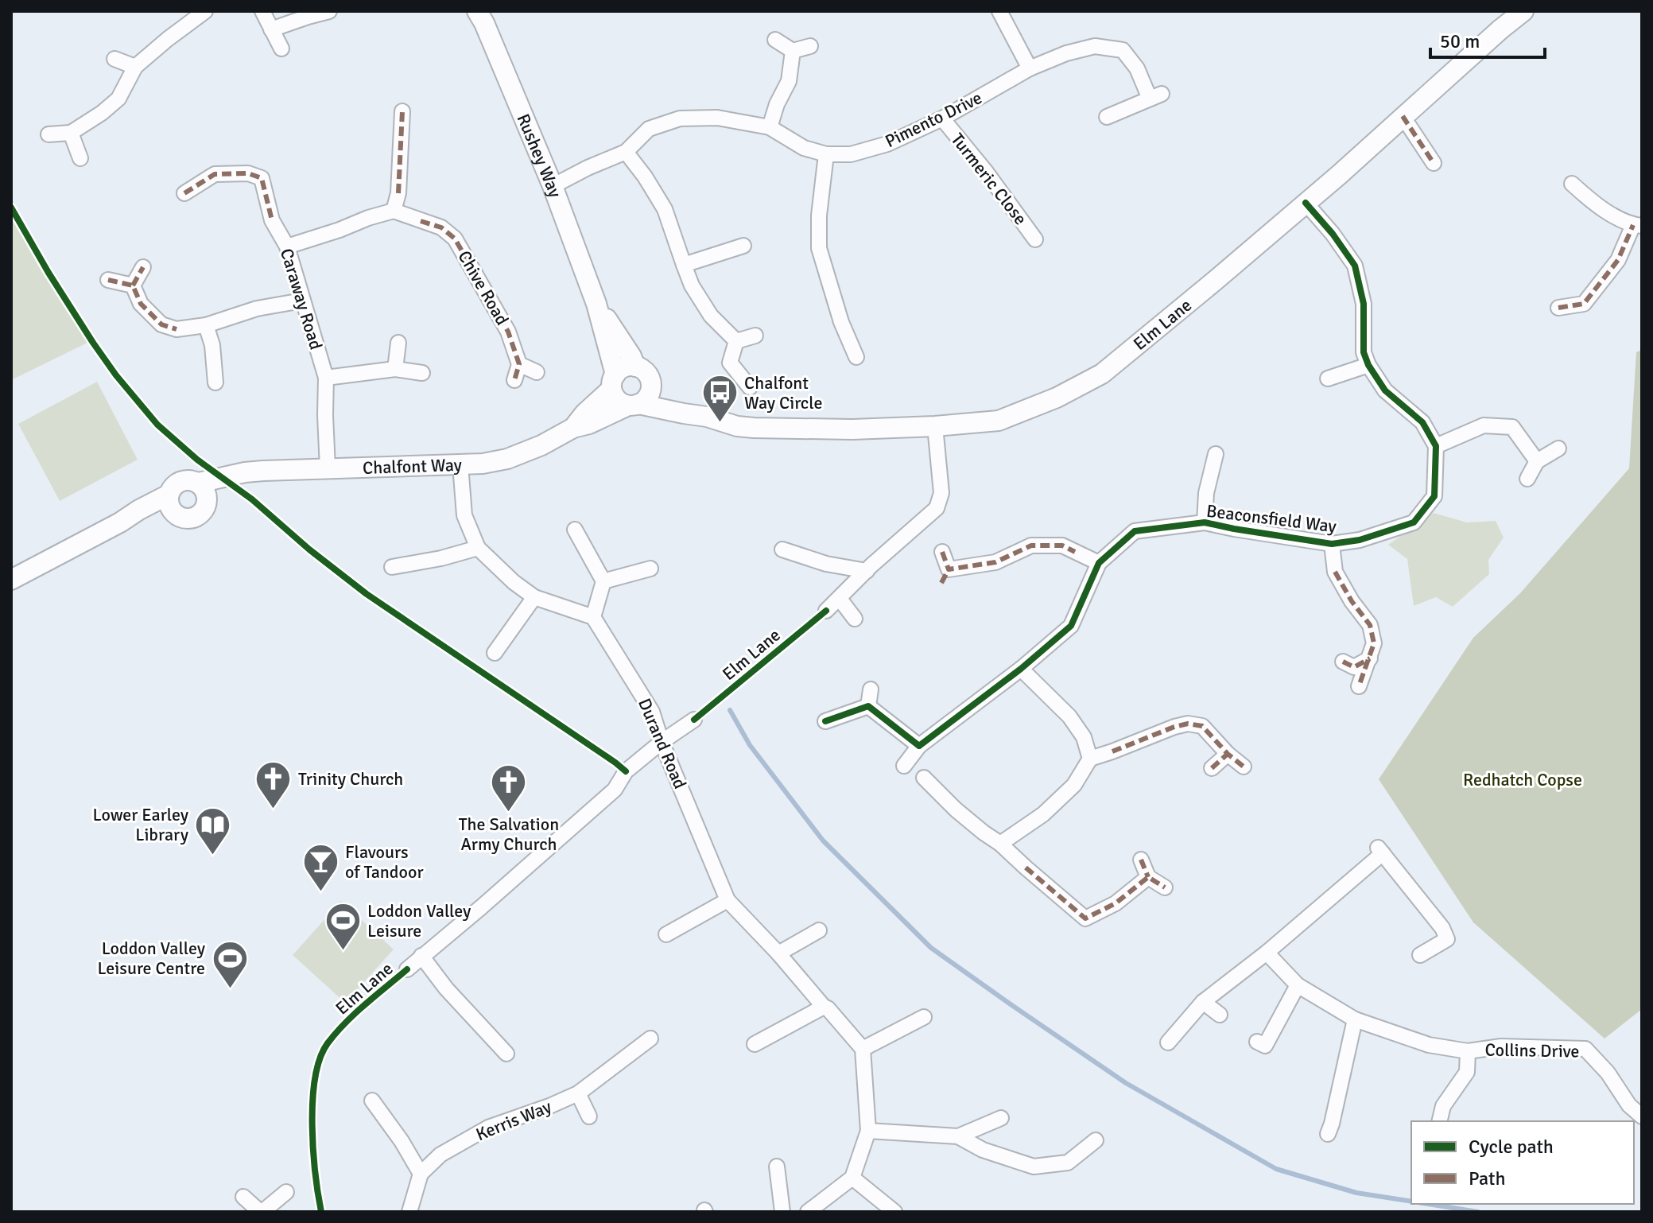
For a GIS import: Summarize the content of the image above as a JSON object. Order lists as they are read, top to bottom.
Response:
{
  "streets": {
    "street": [
      "Pimento Drive",
      "Rushey Way",
      "Turmeric Close",
      "Chive Road",
      "Caraway Road",
      "Elm Lane",
      "Chalfont Way",
      "Beaconsfield Way",
      "Durand Road",
      "Collins Drive",
      "Kerris Way"
    ]
  },
  "crossings": [
    ["Pimento Drive", "Rushey Way"],
    ["Pimento Drive", "Turmeric Close"],
    ["Rushey Way", "Chalfont Way"],
    ["Caraway Road", "Chalfont Way"],
    ["Elm Lane", "Durand Road"]
  ],
  "parks": ["Redhatch Copse"],
  "places": {
    "bus stop": ["Chalfont Way Circle"],
    "church": ["Trinity Church", "The Salvation Army Church"],
    "library": ["Lower Earley Library"],
    "bar": ["Flavours of Tandoor"],
    "sports": ["Loddon Valley Leisure", "Loddon Valley Leisure Centre"]
  },
  "legend": ["Cycle path", "Path"],
  "scale_bar": "50 m"
}
